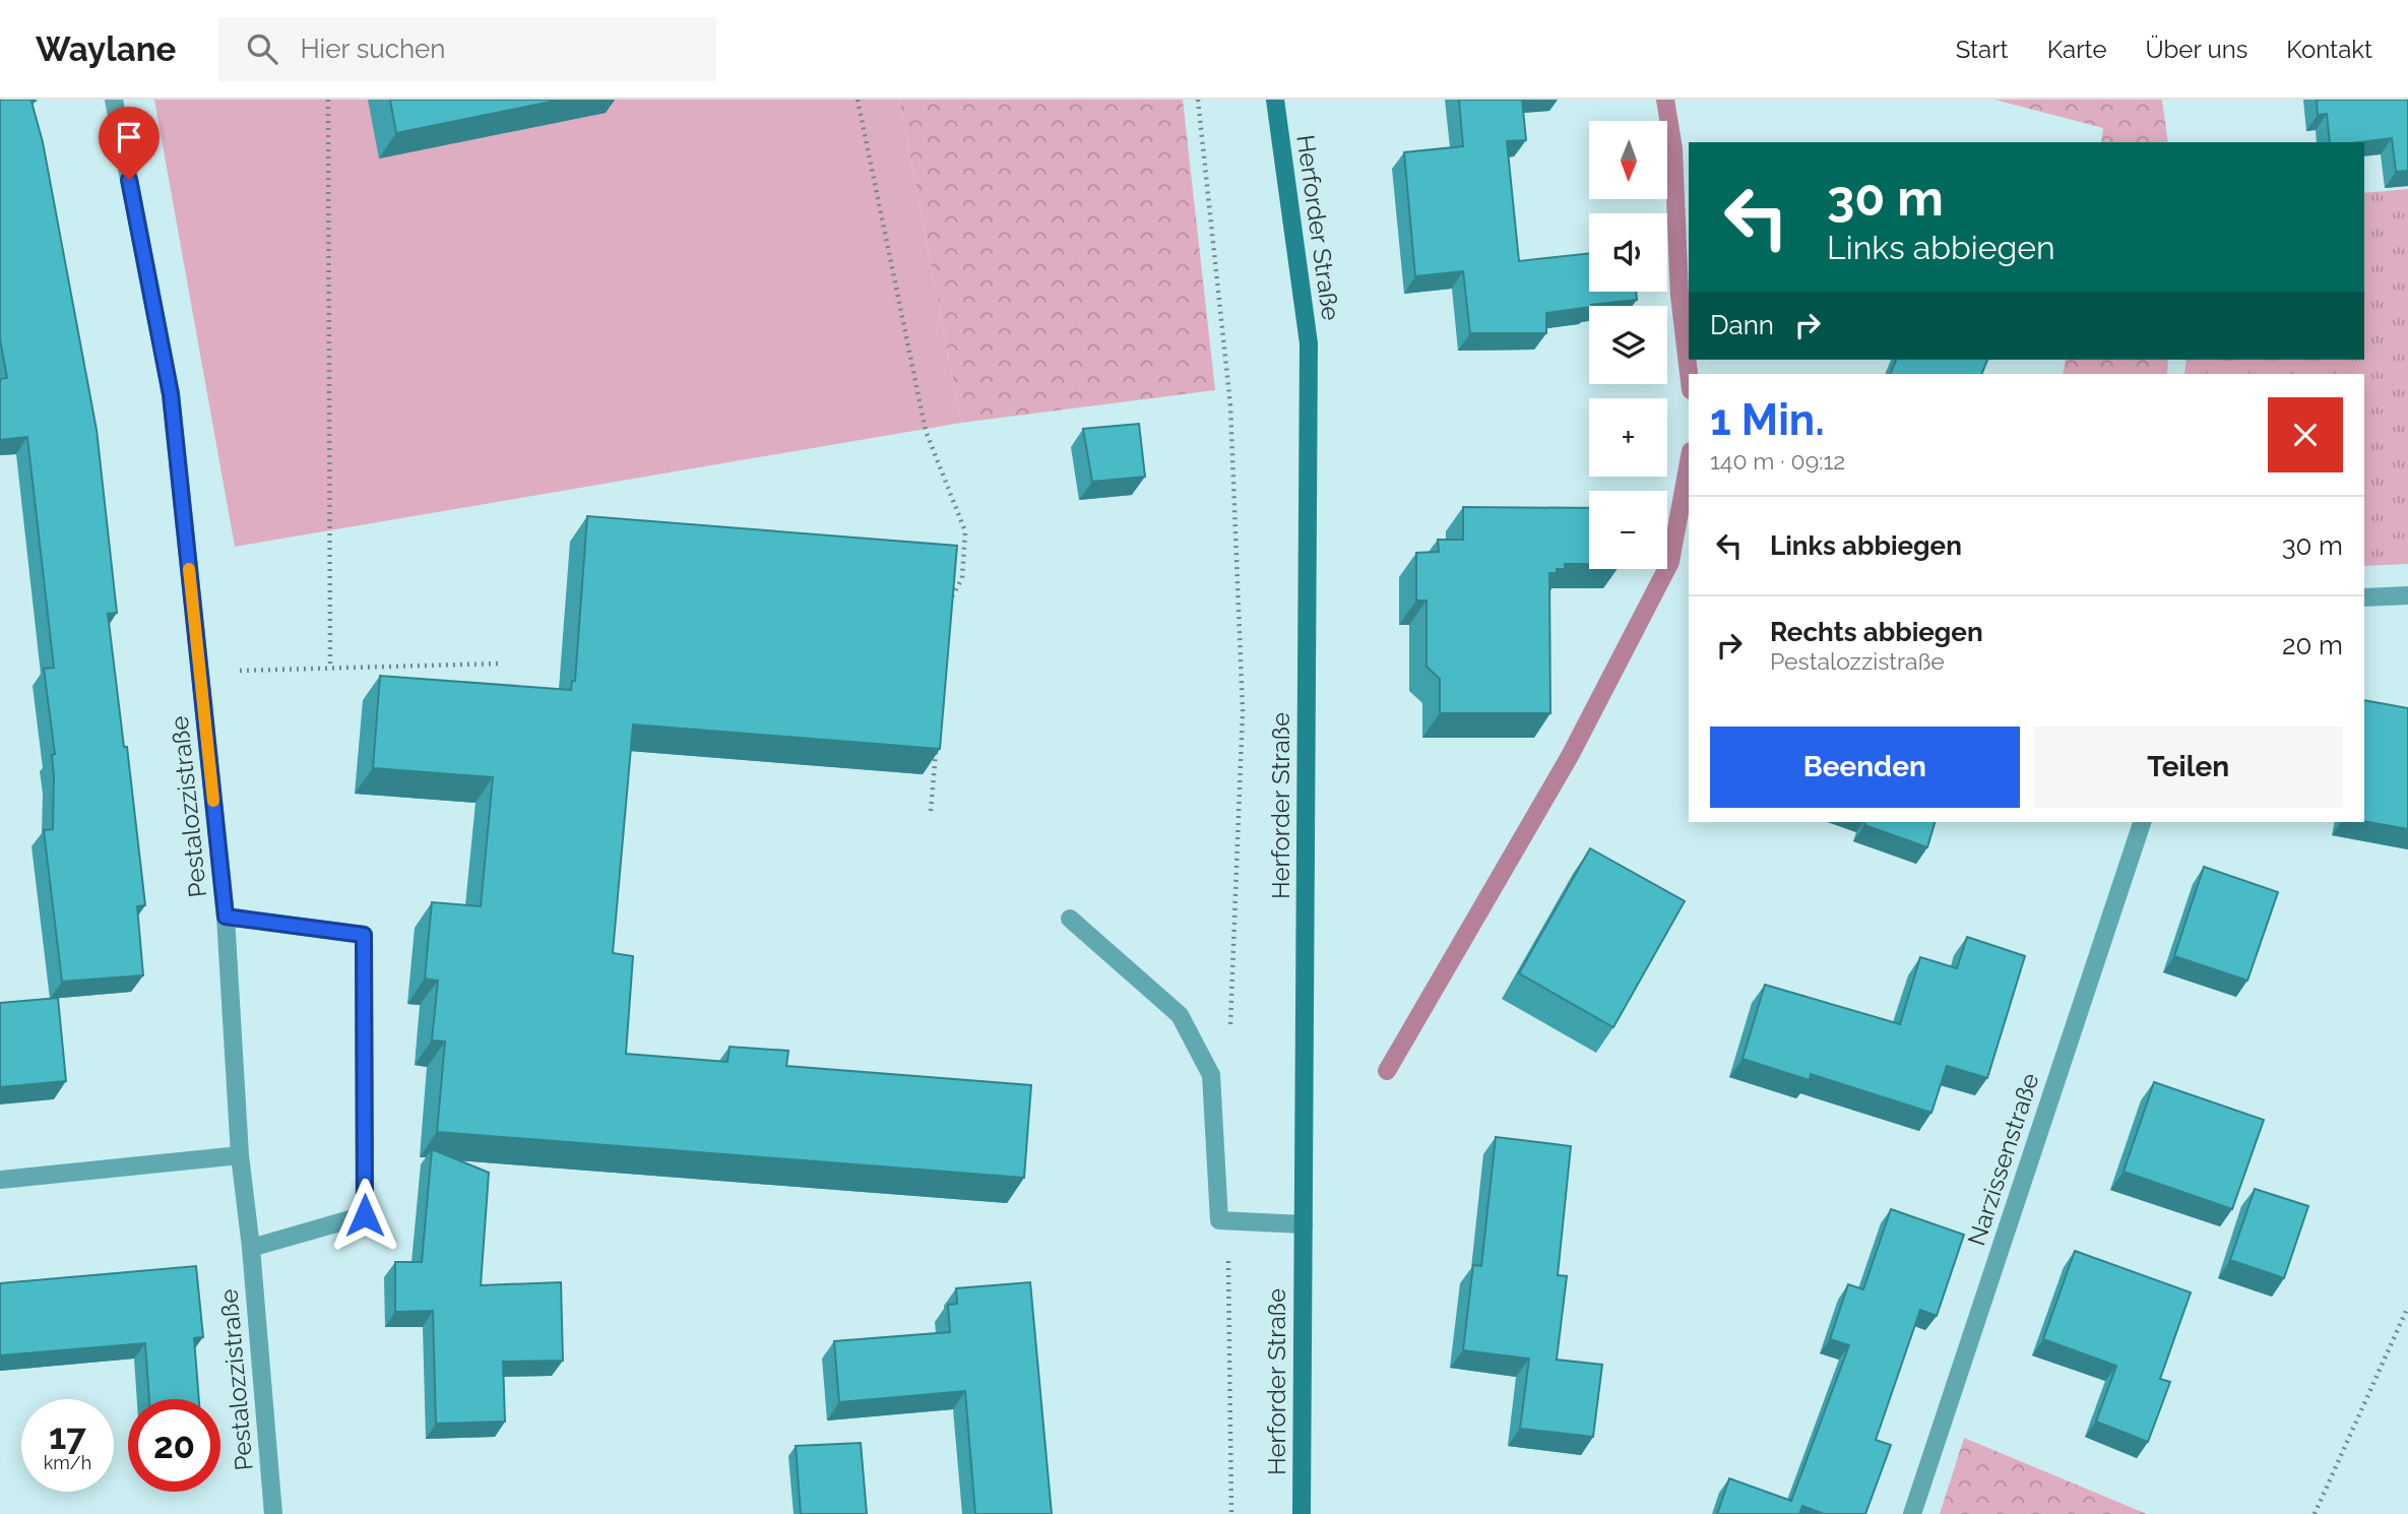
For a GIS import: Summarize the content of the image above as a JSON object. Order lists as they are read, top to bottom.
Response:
{
  "streets": {
    "main road": ["Herforder Straße"],
    "street": ["Pestalozzistraße", "Narzissenstraße"]
  },
  "north": "bottom",
  "page": {
    "header": "Waylane",
    "search": "Hier suchen",
    "nav": [
      "Start",
      "Karte",
      "Über uns",
      "Kontakt"
    ],
    "map_buttons": ["+", "−"],
    "turn": ["30 m", "Links abbiegen"],
    "then": "Dann",
    "heading": ["1 Min.", "140 m · 09:12"],
    "list": [
      {
        "name": "Links abbiegen",
        "value": "30 m"
      },
      {
        "name": "Rechts abbiegen",
        "note": "Pestalozzistraße",
        "value": "20 m"
      }
    ],
    "buttons": ["Beenden", "Teilen"],
    "speed": "17 km/h",
    "limit": "20"
  }
}
